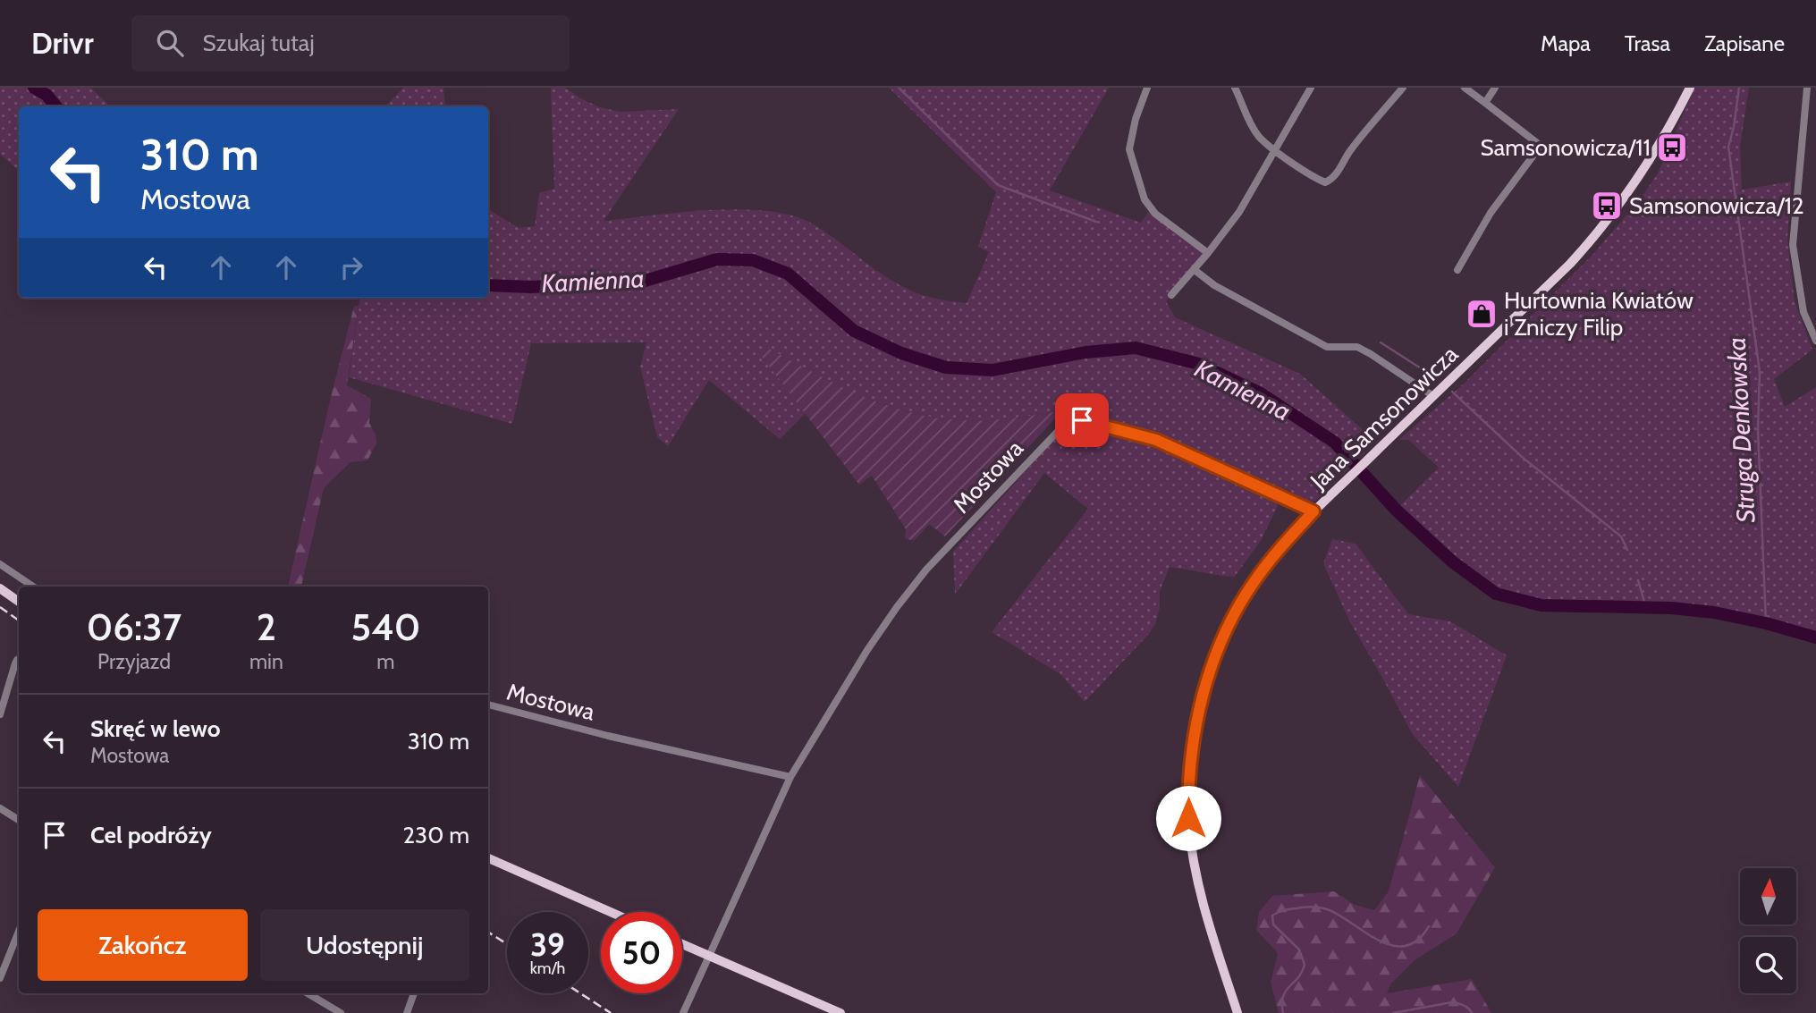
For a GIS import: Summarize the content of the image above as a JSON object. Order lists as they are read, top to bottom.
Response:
{
  "streets": {
    "main road": ["Jana Samsonowicza"],
    "street": ["Mostowa"]
  },
  "crossings": [
    ["Jana Samsonowicza", "Mostowa"]
  ],
  "water": ["Kamienna", "Struga Denkowska"],
  "places": {
    "bus stop": ["Samsonowicza/11", "Samsonowicza/12"],
    "shop": ["Hurtownia Kwiatów i Zniczy Filip"]
  },
  "north": "top",
  "page": {
    "header": "Drivr",
    "search": "Szukaj tutaj",
    "nav": ["Mapa", "Trasa", "Zapisane"],
    "turn": ["310 m", "Mostowa"],
    "eta": [
      "06:37",
      "Przyjazd",
      "2",
      "min",
      "540",
      "m"
    ],
    "list": [
      {
        "name": "Skręć w lewo",
        "note": "Mostowa",
        "value": "310 m"
      },
      {
        "name": "Cel podróży",
        "value": "230 m"
      }
    ],
    "buttons": ["Zakończ", "Udostępnij"],
    "speed": "39 km/h",
    "limit": "50"
  }
}
